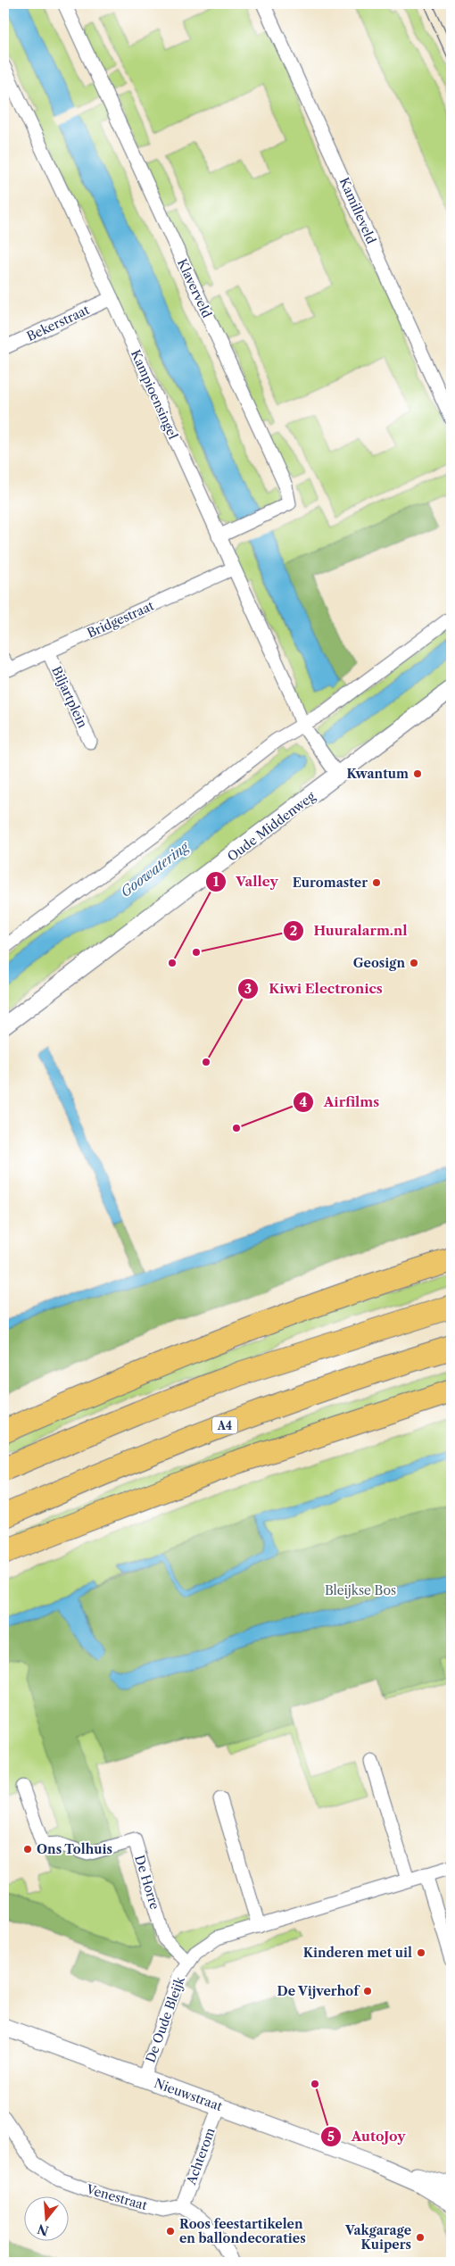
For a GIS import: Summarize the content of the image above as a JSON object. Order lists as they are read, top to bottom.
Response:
{
  "streets": {
    "highway": ["A4"],
    "street": [
      "Kamilleveld",
      "Klaverveld",
      "Bekerstraat",
      "Kampioensingel",
      "Bridgestraat",
      "Biljartplein",
      "Oude Middenweg",
      "De Horre",
      "De Oude Bleijk",
      "Nieuwstraat",
      "Achterom",
      "Venestraat"
    ]
  },
  "crossings": [
    ["Klaverveld", "Kampioensingel"],
    ["Bekerstraat", "Kampioensingel"],
    ["Kampioensingel", "Bridgestraat"],
    ["Kampioensingel", "Oude Middenweg"],
    ["Bridgestraat", "Biljartplein"],
    ["De Horre", "De Oude Bleijk"],
    ["De Oude Bleijk", "Nieuwstraat"],
    ["Nieuwstraat", "Achterom"],
    ["Achterom", "Venestraat"]
  ],
  "water": ["Goowatering"],
  "parks": ["Bleijkse Bos"],
  "places": [
    "Kwantum",
    "Euromaster",
    "Huuralarm.nl",
    "Valley",
    "Geosign",
    "Kiwi Electronics",
    "Airfilms",
    "Ons Tolhuis",
    "Kinderen met uil",
    "De Vijverhof",
    "AutoJoy",
    "Roos feestartikelen en ballondecoraties",
    "Vakgarage Kuipers"
  ],
  "north": "bottom"
}
